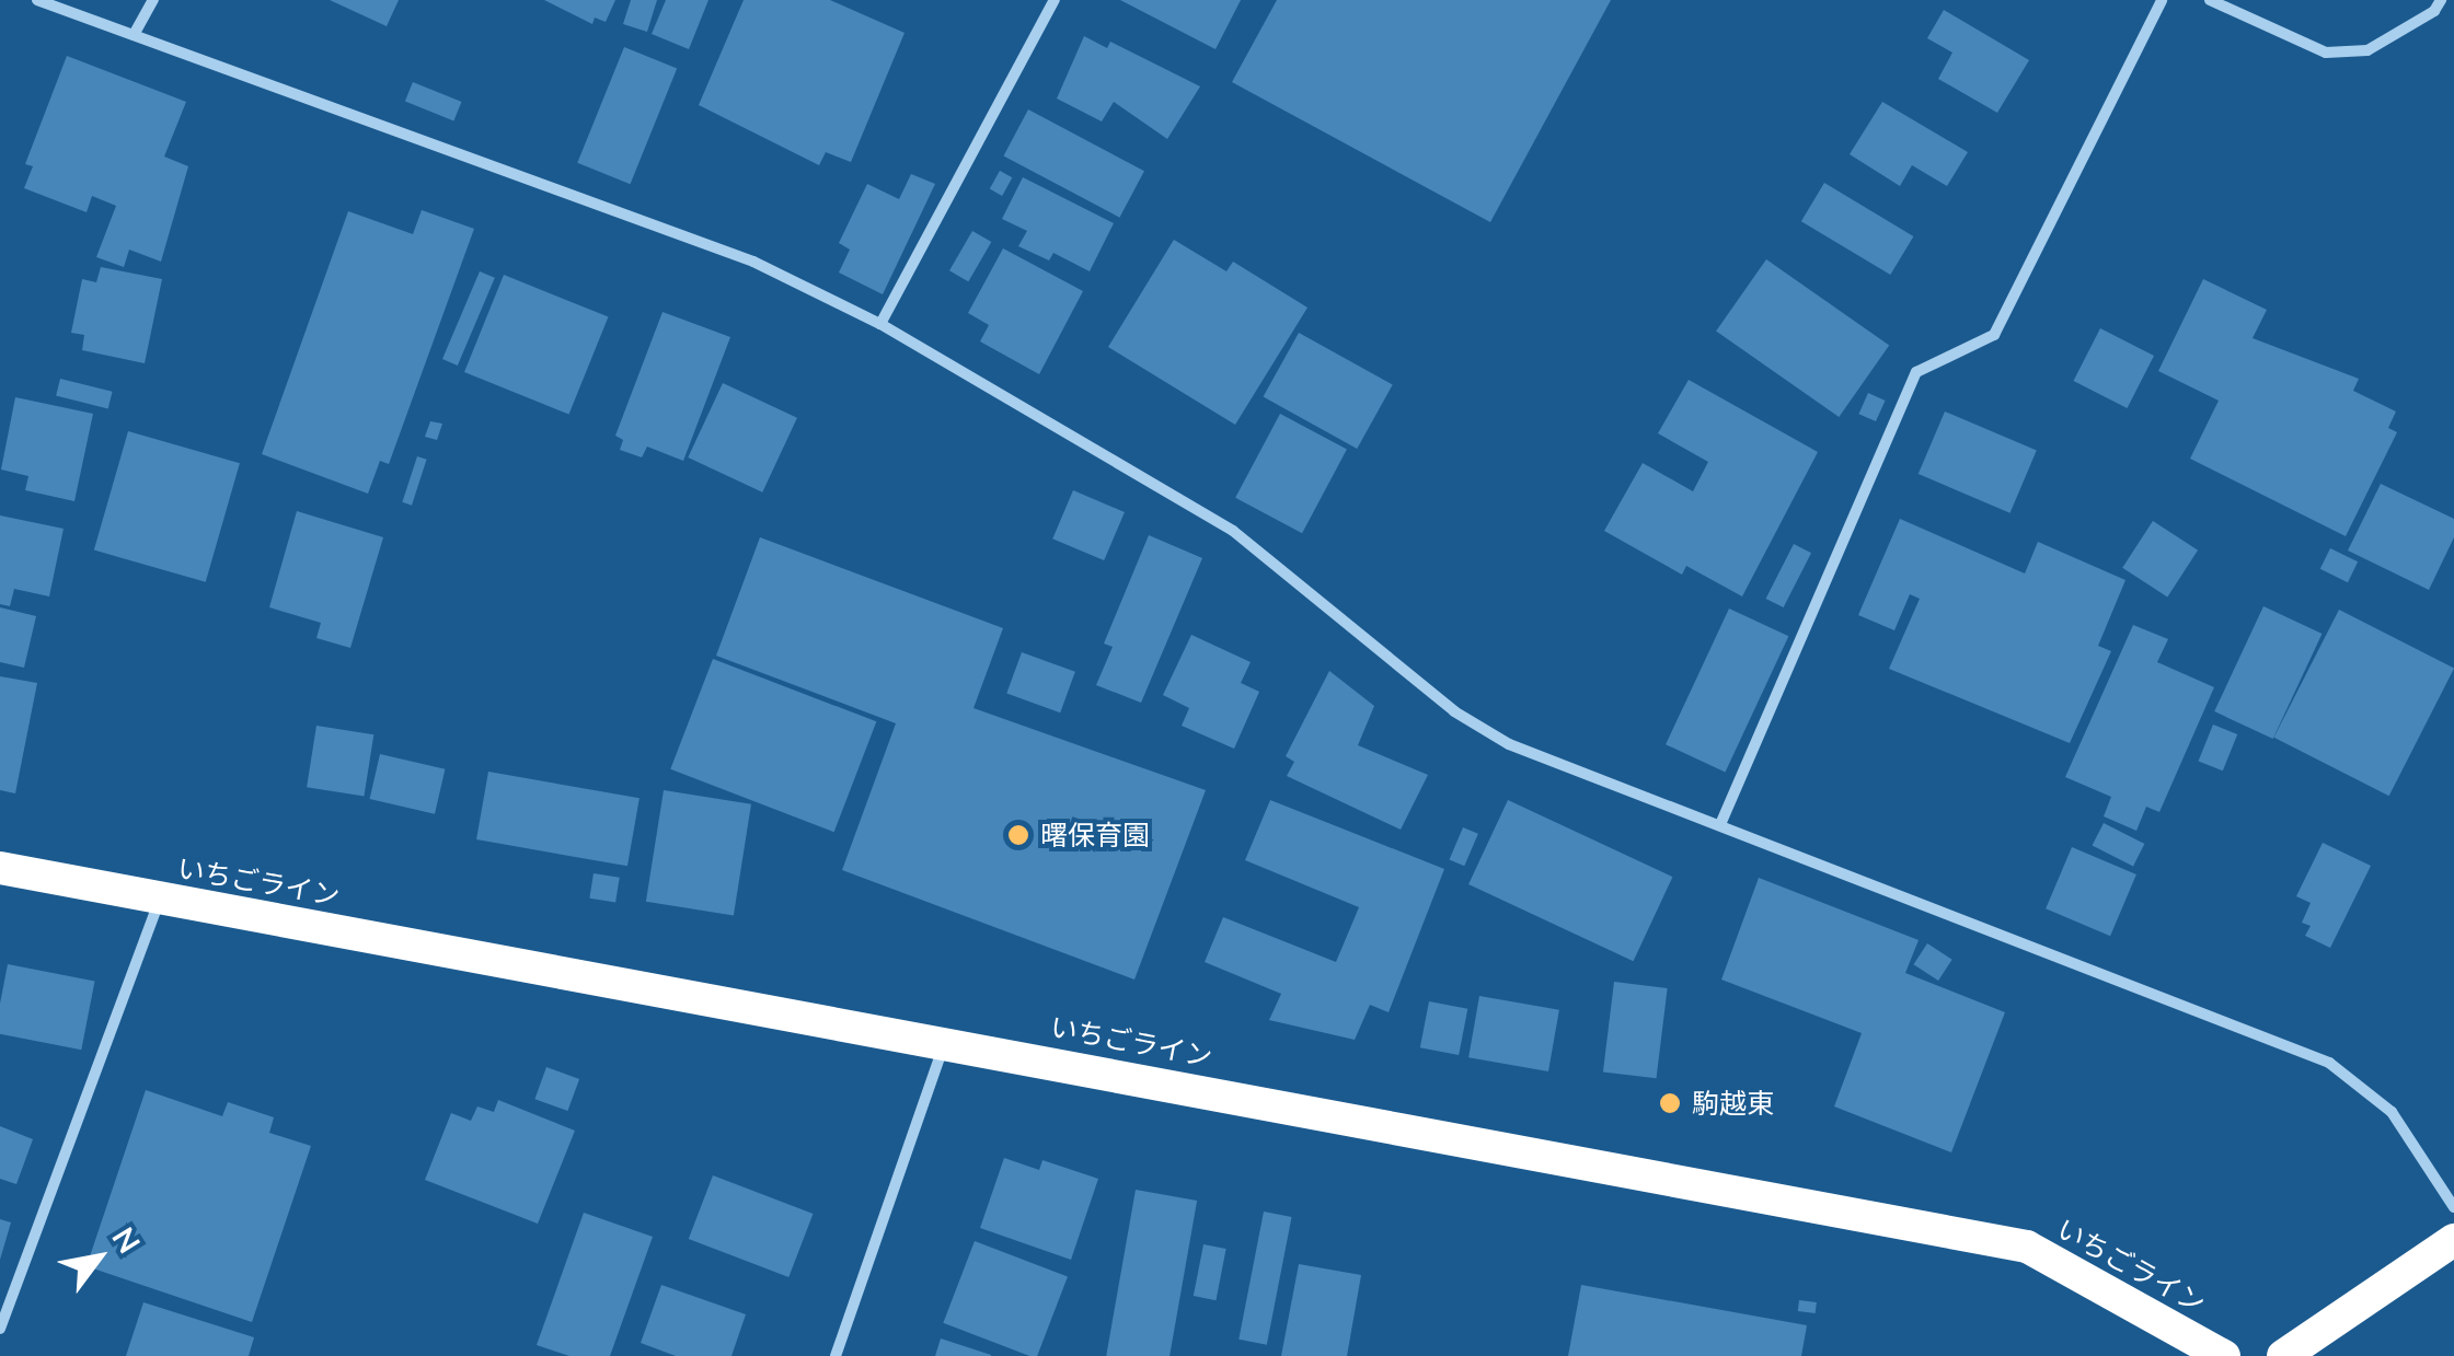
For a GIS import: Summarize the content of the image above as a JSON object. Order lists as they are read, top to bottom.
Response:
{
  "streets": {
    "highway": ["いちごライン"]
  },
  "places": ["曙保育園", "駒越東"],
  "north": "top right"
}
